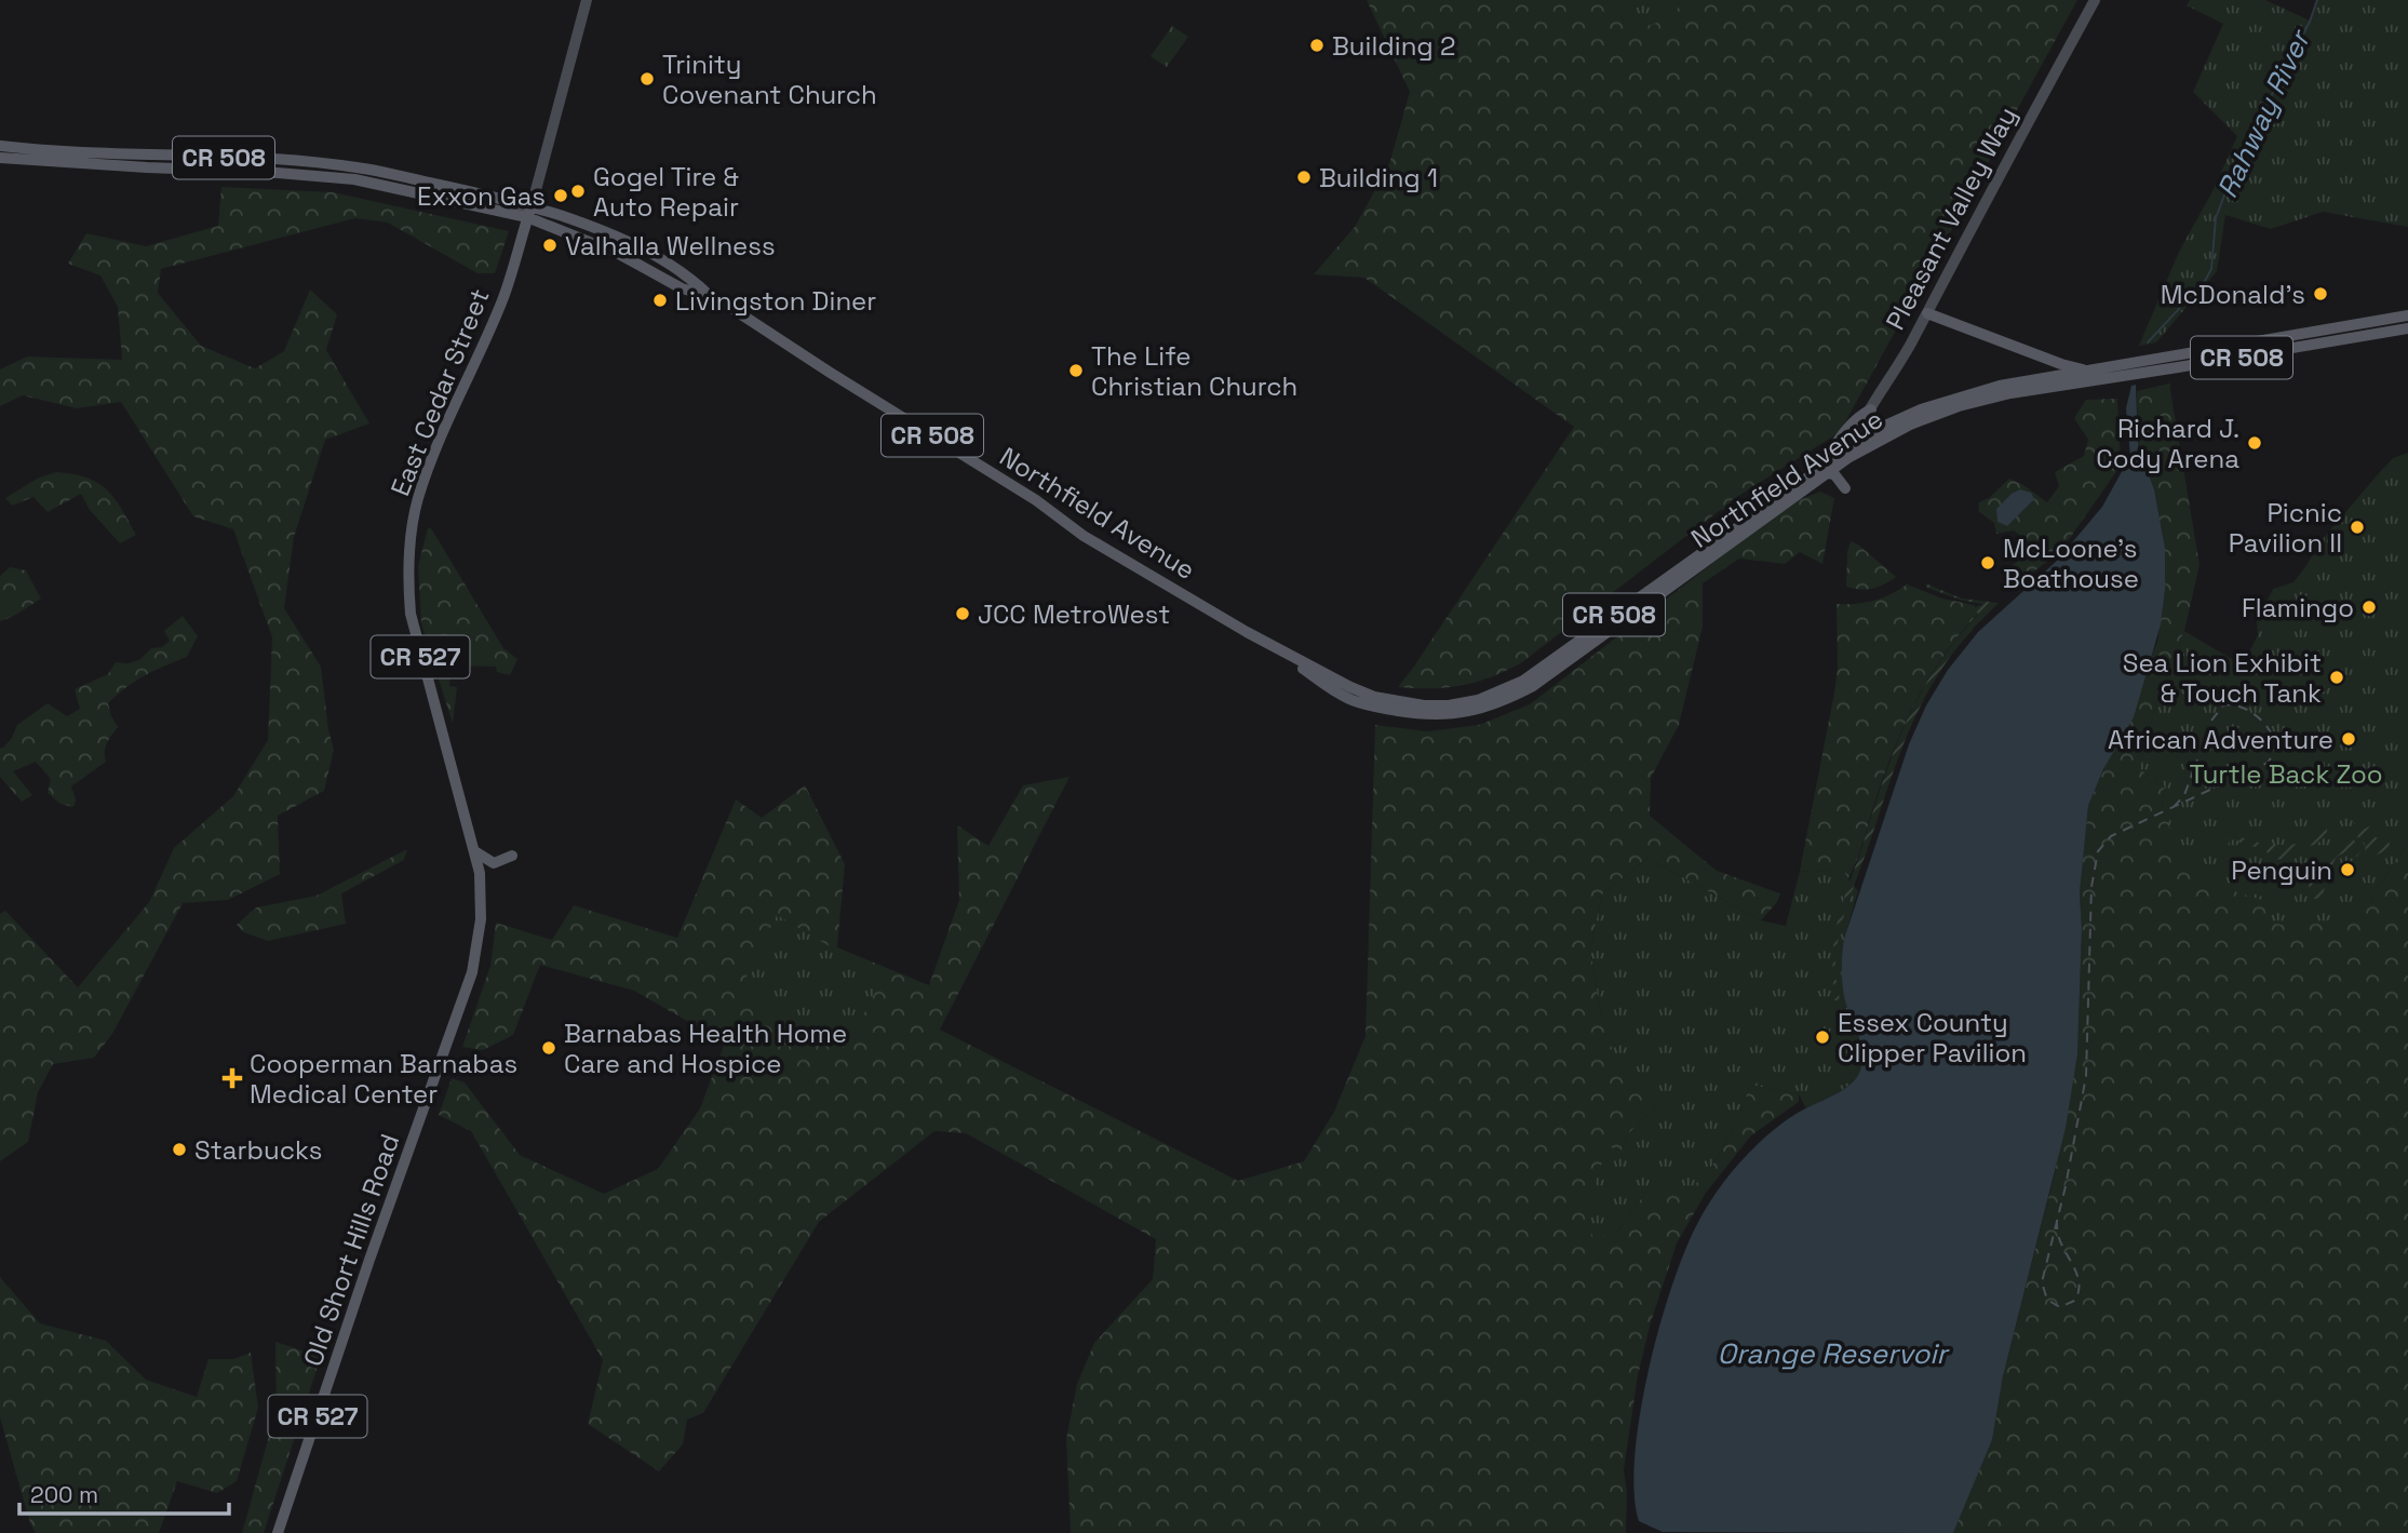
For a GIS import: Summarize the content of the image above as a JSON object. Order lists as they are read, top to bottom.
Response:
{
  "streets": {
    "main road": [
      "CR 508",
      "Pleasant Valley Way",
      "East Cedar Street",
      "Northfield Avenue",
      "CR 527",
      "Old Short Hills Road"
    ]
  },
  "crossings": [
    ["CR 508", "East Cedar Street"],
    ["CR 508", "Northfield Avenue"],
    ["Pleasant Valley Way", "Northfield Avenue"],
    ["East Cedar Street", "Old Short Hills Road"]
  ],
  "water": ["Rahway River", "Orange Reservoir"],
  "parks": ["Turtle Back Zoo"],
  "places": {
    "other": [
      "Building 2",
      "Trinity Covenant Church",
      "Building 1",
      "Gogel Tire & Auto Repair",
      "Exxon Gas",
      "Valhalla Wellness",
      "McDonald's",
      "Livingston Diner",
      "The Life Christian Church",
      "Richard J. Cody Arena",
      "Picnic Pavilion II",
      "McLoone's Boathouse",
      "Flamingo",
      "JCC MetroWest",
      "Sea Lion Exhibit & Touch Tank",
      "African Adventure",
      "Penguin",
      "Essex County Clipper Pavilion",
      "Barnabas Health Home Care and Hospice",
      "Starbucks"
    ],
    "health": ["Cooperman Barnabas Medical Center"]
  },
  "scale_bar": "200 m"
}
